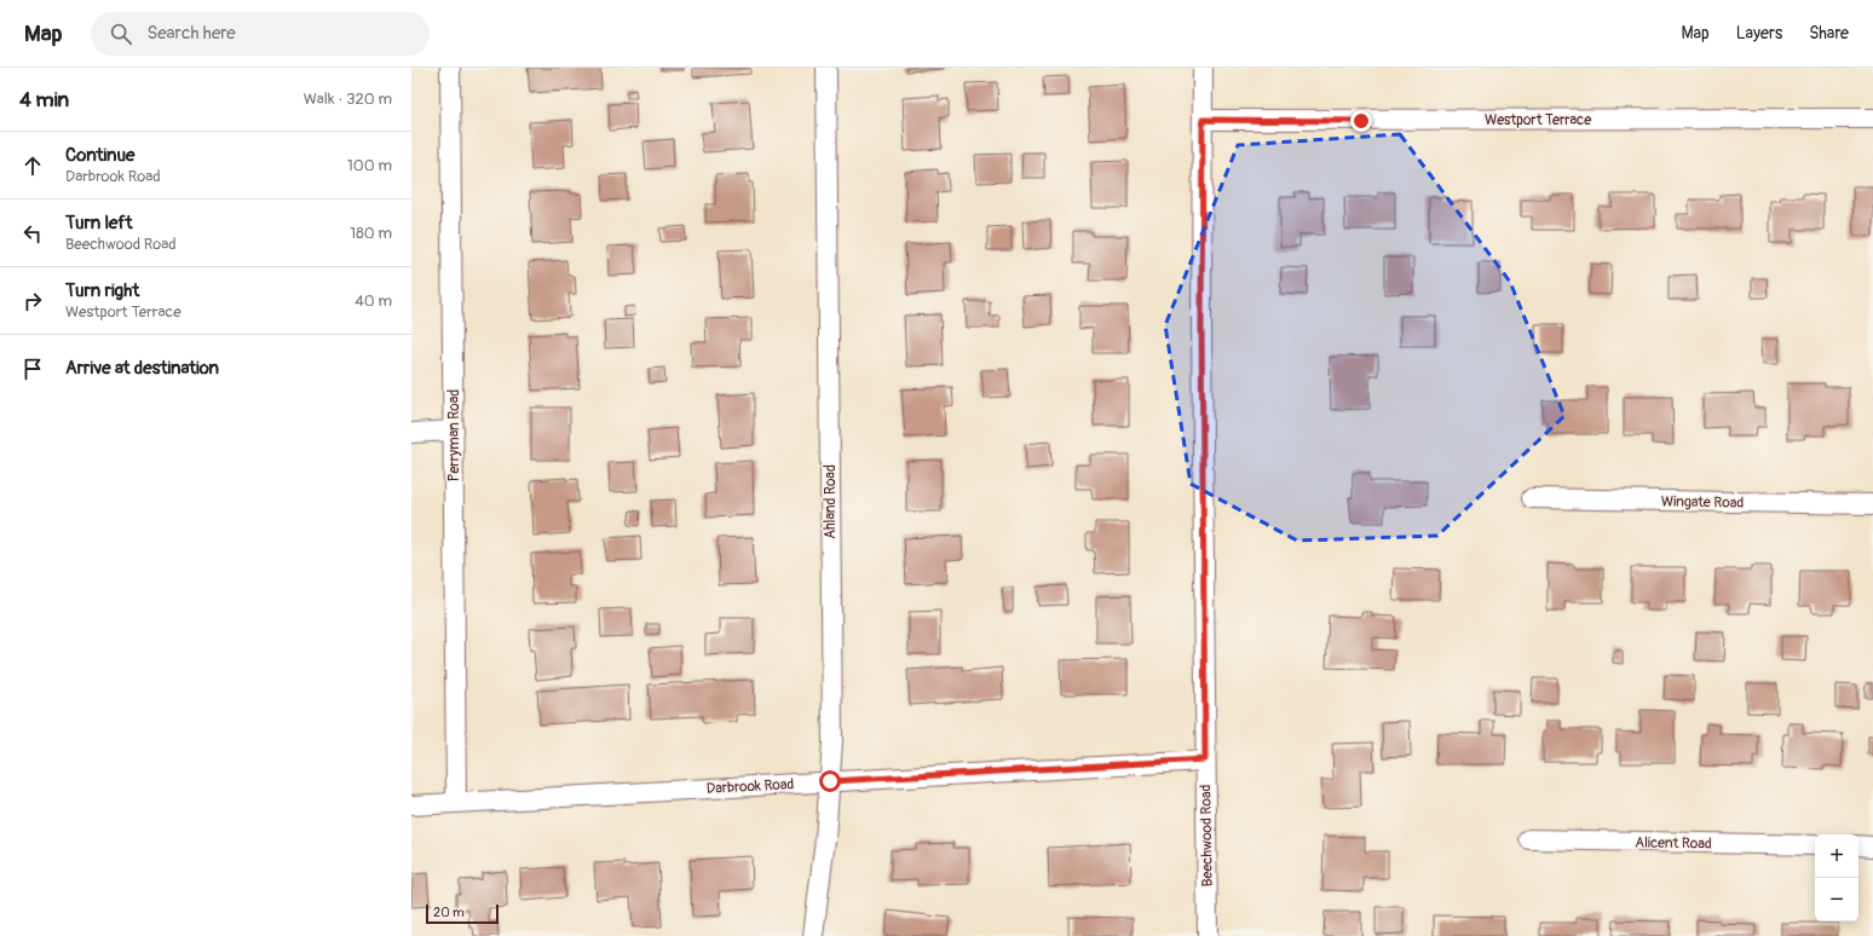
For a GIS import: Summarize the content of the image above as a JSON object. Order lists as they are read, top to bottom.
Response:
{
  "streets": {
    "street": [
      "Westport Terrace",
      "Perryman Road",
      "Ahland Road",
      "Wingate Road",
      "Darbrook Road",
      "Beechwood Road",
      "Alicent Road"
    ]
  },
  "crossings": [
    ["Westport Terrace", "Beechwood Road"],
    ["Perryman Road", "Darbrook Road"],
    ["Ahland Road", "Darbrook Road"],
    ["Darbrook Road", "Beechwood Road"]
  ],
  "scale_bar": "20 m",
  "page": {
    "header": "Map",
    "search": "Search here",
    "nav": ["Map", "Layers", "Share"],
    "heading": ["4 min", "Walk · 320 m"],
    "list": [
      ["Continue", "Darbrook Road", "100 m"],
      ["Turn left", "Beechwood Road", "180 m"],
      ["Turn right", "Westport Terrace", "40 m"],
      "Arrive at destination"
    ],
    "map_buttons": ["+", "−"],
    "scale": "20 m"
  }
}
